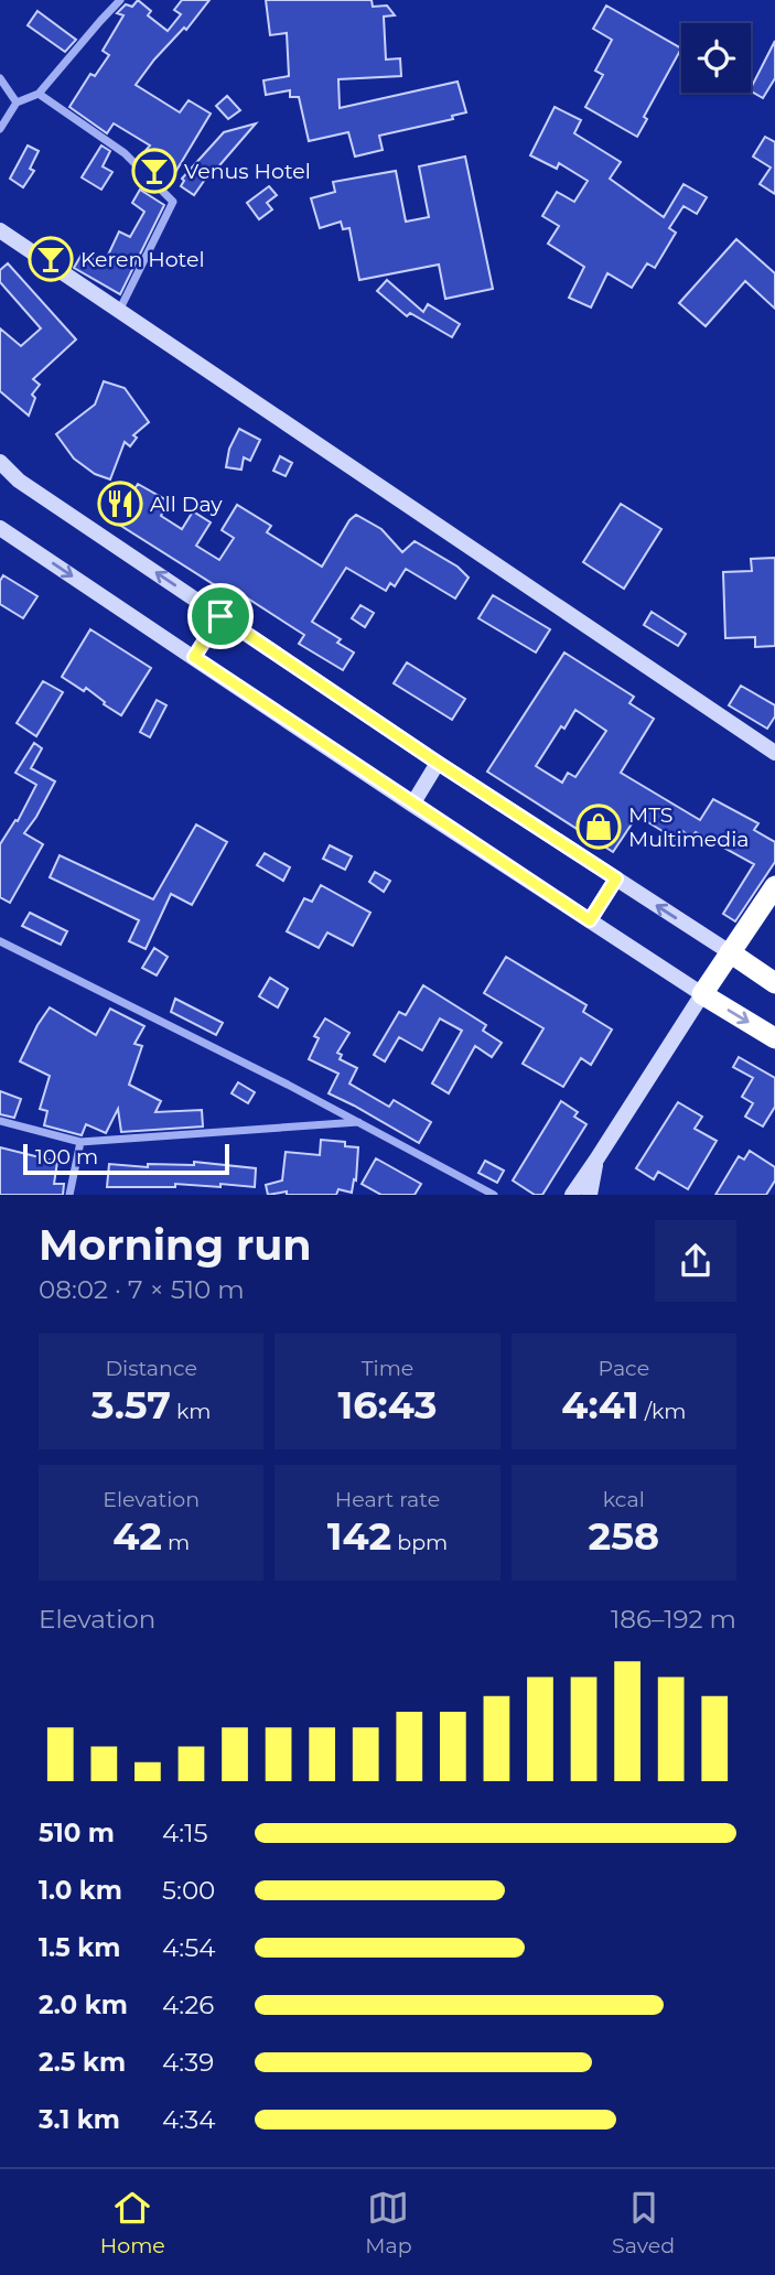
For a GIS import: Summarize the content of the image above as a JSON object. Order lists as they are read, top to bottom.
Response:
{
  "places": {
    "bar": ["Venus Hotel", "Keren Hotel"],
    "restaurant": ["All Day"],
    "shop": ["MTS Multimedia"]
  },
  "scale_bar": "100 m",
  "page": {
    "scale": "100 m",
    "heading": ["Morning run", "08:02 · 7 × 510 m"],
    "stats": [
      ["Distance", "3.57 km"],
      ["Time", "16:43"],
      ["Pace", "4:41 /km"],
      ["Elevation", "42 m"],
      ["Heart rate", "142 bpm"],
      ["kcal", "258"]
    ],
    "chart": ["Elevation", "186–192 m"],
    "list": [
      {
        "name": "510 m",
        "note": "4:15"
      },
      {
        "name": "1.0 km",
        "note": "5:00"
      },
      {
        "name": "1.5 km",
        "note": "4:54"
      },
      {
        "name": "2.0 km",
        "note": "4:26"
      },
      {
        "name": "2.5 km",
        "note": "4:39"
      },
      {
        "name": "3.1 km",
        "note": "4:34"
      }
    ],
    "tabs": ["Home", "Map", "Saved"]
  }
}
